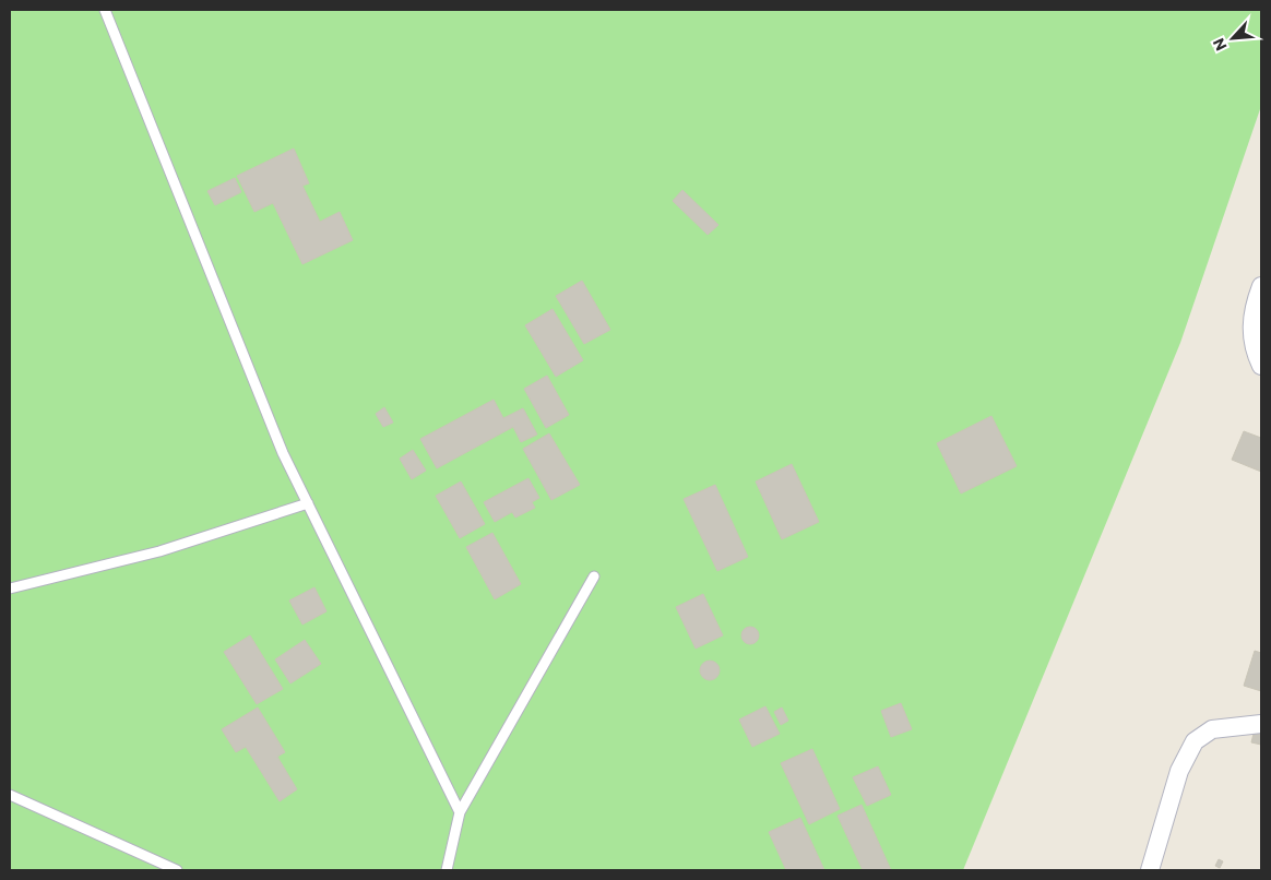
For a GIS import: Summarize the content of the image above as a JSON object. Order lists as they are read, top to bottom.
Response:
{
  "north": "bottom left"
}
